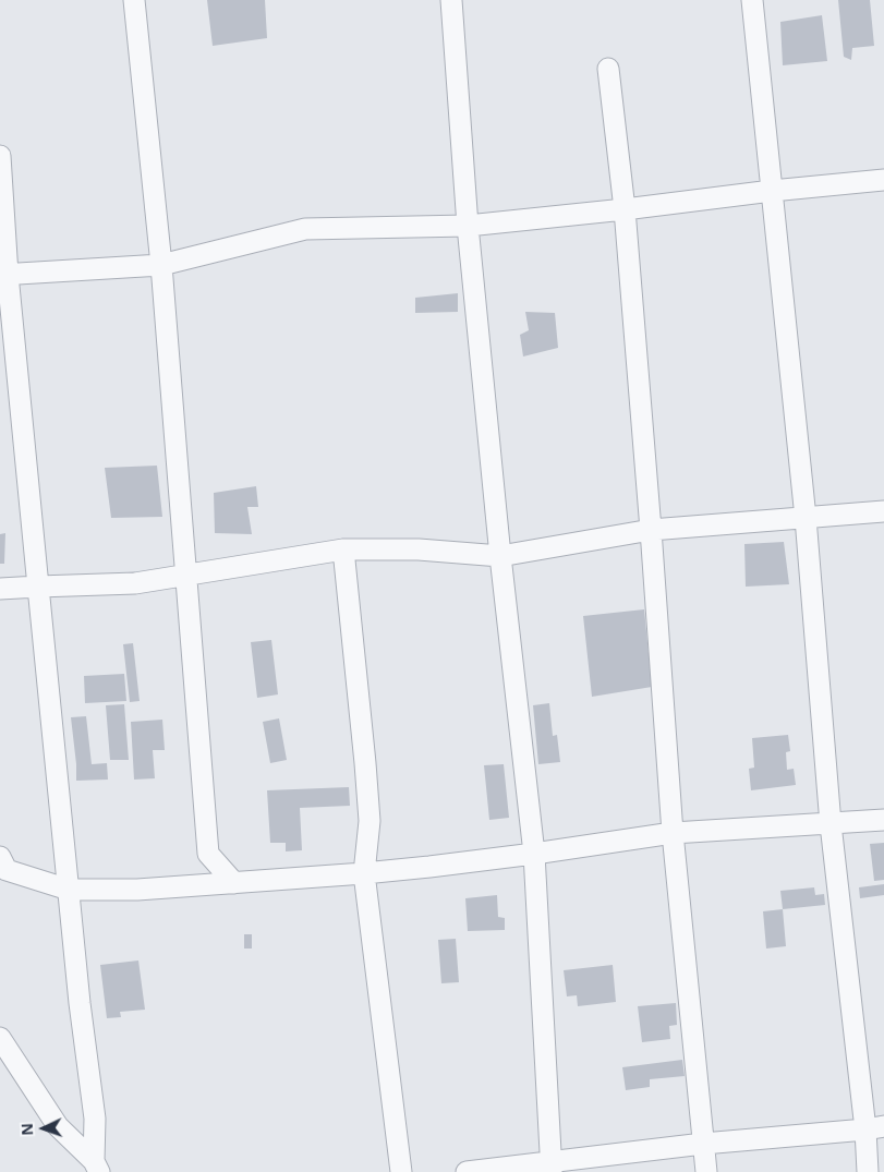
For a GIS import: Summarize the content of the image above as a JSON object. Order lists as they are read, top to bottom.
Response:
{
  "north": "left"
}
